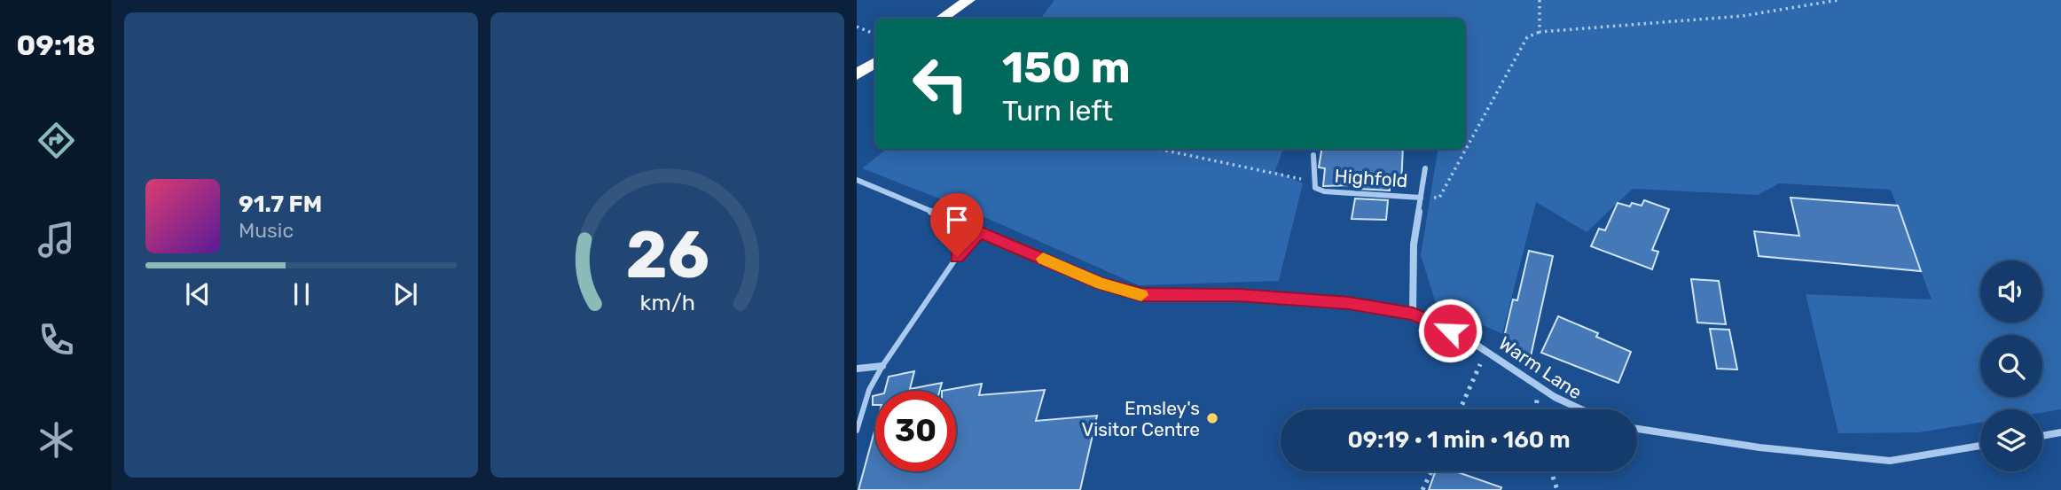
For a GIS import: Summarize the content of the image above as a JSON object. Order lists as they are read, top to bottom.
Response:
{
  "streets": {
    "street": ["Highfold", "Warm Lane"]
  },
  "crossings": [
    ["Highfold", "Warm Lane"]
  ],
  "places": ["Emsley's Visitor Centre"],
  "page": {
    "tabs": "09:18",
    "turn": ["150 m", "Turn left"],
    "song": ["91.7 FM", "Music"],
    "limit": "30",
    "trip": "09:19 · 1 min · 160 m",
    "gauge": ["26", "km/h"]
  }
}
